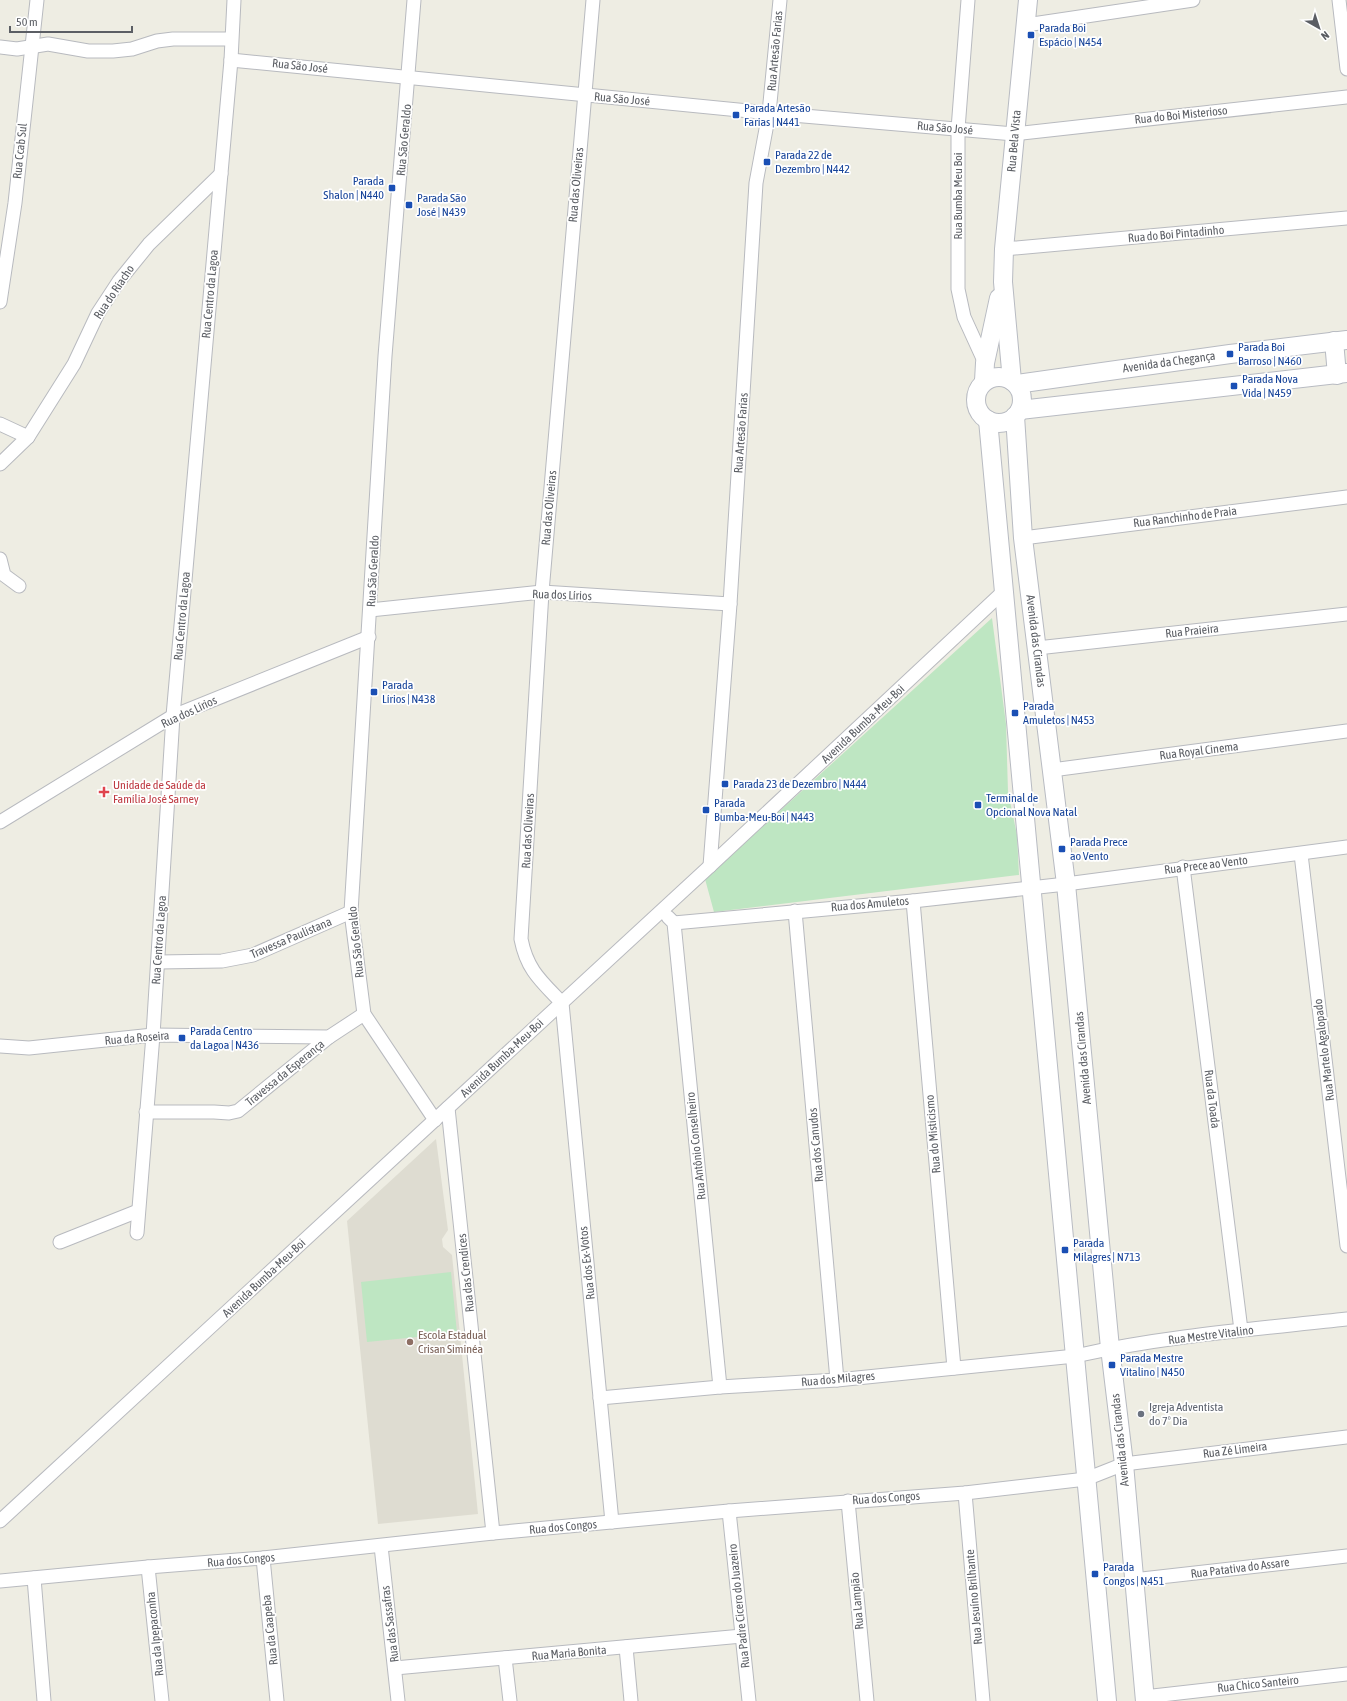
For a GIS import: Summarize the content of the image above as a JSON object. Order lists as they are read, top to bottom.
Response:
{
  "streets": {
    "street": [
      "Rua Artesão Farias",
      "Rua São José",
      "Rua do Boi Misterioso",
      "Rua São Geraldo",
      "Rua Bela Vista",
      "Rua Ccab Sul",
      "Rua das Oliveiras",
      "Rua Bumba Meu Boi",
      "Rua do Boi Pintadinho",
      "Rua do Riacho",
      "Rua Centro da Lagoa",
      "Avenida da Chegança",
      "Rua Ranchinho de Praia",
      "Rua dos Lírios",
      "Rua Praieira",
      "Avenida das Cirandas",
      "Avenida Bumba-Meu-Boi",
      "Rua Royal Cinema",
      "Rua Prece ao Vento",
      "Rua dos Amuletos",
      "Travessa Paulistana",
      "Rua da Roseira",
      "Rua Martelo Agalopado",
      "Travessa da Esperança",
      "Rua da Toada",
      "Rua do Misticismo",
      "Rua dos Canudos",
      "Rua Antônio Conselheiro",
      "Rua dos Ex-Votos",
      "Rua das Crendices",
      "Rua Mestre Vitalino",
      "Rua dos Milagres",
      "Rua Zé Limeira",
      "Rua dos Congos",
      "Rua Patativa do Assare",
      "Rua Jesuíno Brilhante",
      "Rua Lampião",
      "Rua Padre Cicero do Juazeiro",
      "Rua das Sassafras",
      "Rua da Caapeba",
      "Rua da Ipepaconha",
      "Rua Maria Bonita",
      "Rua Chico Santeiro"
    ]
  },
  "crossings": [
    ["Rua Artesão Farias", "Rua São José"],
    ["Rua Artesão Farias", "Rua dos Lírios"],
    ["Rua Artesão Farias", "Avenida Bumba-Meu-Boi"],
    ["Rua São José", "Rua do Boi Misterioso"],
    ["Rua São José", "Rua São Geraldo"],
    ["Rua São José", "Rua Bela Vista"],
    ["Rua São José", "Rua das Oliveiras"],
    ["Rua São José", "Rua Bumba Meu Boi"],
    ["Rua São José", "Rua Centro da Lagoa"],
    ["Rua do Boi Misterioso", "Rua Bela Vista"],
    ["Rua São Geraldo", "Rua dos Lírios"],
    ["Rua São Geraldo", "Avenida Bumba-Meu-Boi"],
    ["Rua São Geraldo", "Travessa Paulistana"],
    ["Rua Bela Vista", "Rua do Boi Pintadinho"],
    ["Rua das Oliveiras", "Rua dos Lírios"],
    ["Rua das Oliveiras", "Avenida Bumba-Meu-Boi"],
    ["Rua das Oliveiras", "Rua dos Ex-Votos"],
    ["Rua do Riacho", "Rua Centro da Lagoa"],
    ["Rua Centro da Lagoa", "Rua dos Lírios"],
    ["Rua Centro da Lagoa", "Travessa Paulistana"],
    ["Rua Centro da Lagoa", "Rua da Roseira"],
    ["Rua Centro da Lagoa", "Travessa da Esperança"],
    ["Avenida da Chegança", "Avenida das Cirandas"],
    ["Rua Ranchinho de Praia", "Avenida das Cirandas"],
    ["Rua Praieira", "Avenida das Cirandas"],
    ["Avenida das Cirandas", "Rua Royal Cinema"],
    ["Avenida das Cirandas", "Rua Prece ao Vento"],
    ["Avenida das Cirandas", "Rua dos Amuletos"],
    ["Avenida das Cirandas", "Rua Mestre Vitalino"],
    ["Avenida das Cirandas", "Rua Zé Limeira"],
    ["Avenida das Cirandas", "Rua dos Congos"],
    ["Avenida das Cirandas", "Rua Patativa do Assare"],
    ["Avenida das Cirandas", "Rua Chico Santeiro"],
    ["Avenida Bumba-Meu-Boi", "Rua dos Ex-Votos"],
    ["Avenida Bumba-Meu-Boi", "Rua das Crendices"],
    ["Rua Prece ao Vento", "Rua dos Amuletos"],
    ["Rua Prece ao Vento", "Rua Martelo Agalopado"],
    ["Rua Prece ao Vento", "Rua da Toada"],
    ["Rua dos Amuletos", "Rua do Misticismo"],
    ["Rua dos Amuletos", "Rua dos Canudos"],
    ["Rua dos Amuletos", "Rua Antônio Conselheiro"],
    ["Rua da Roseira", "Travessa da Esperança"],
    ["Rua da Toada", "Rua Mestre Vitalino"],
    ["Rua do Misticismo", "Rua dos Milagres"],
    ["Rua dos Canudos", "Rua dos Milagres"],
    ["Rua Antônio Conselheiro", "Rua dos Milagres"],
    ["Rua dos Ex-Votos", "Rua dos Milagres"],
    ["Rua dos Ex-Votos", "Rua dos Congos"],
    ["Rua das Crendices", "Rua dos Congos"],
    ["Rua Mestre Vitalino", "Rua dos Milagres"],
    ["Rua Zé Limeira", "Rua dos Congos"],
    ["Rua dos Congos", "Rua Jesuíno Brilhante"],
    ["Rua dos Congos", "Rua Lampião"],
    ["Rua dos Congos", "Rua Padre Cicero do Juazeiro"],
    ["Rua dos Congos", "Rua das Sassafras"],
    ["Rua dos Congos", "Rua da Caapeba"],
    ["Rua dos Congos", "Rua da Ipepaconha"],
    ["Rua Padre Cicero do Juazeiro", "Rua Maria Bonita"],
    ["Rua das Sassafras", "Rua Maria Bonita"]
  ],
  "places": {
    "transit": [
      "Parada Boi Espácio | N454",
      "Parada Artesão Farias | N441",
      "Parada 22 de Dezembro | N442",
      "Parada Shalon | N440",
      "Parada São José | N439",
      "Parada Boi Barroso | N460",
      "Parada Nova Vida | N459",
      "Parada Lírios | N438",
      "Parada Amuletos | N453",
      "Parada 23 de Dezembro | N444",
      "Terminal de Opcional Nova Natal",
      "Parada Bumba-Meu-Boi | N443",
      "Parada Prece ao Vento",
      "Parada Centro da Lagoa | N436",
      "Parada Milagres | N713",
      "Parada Mestre Vitalino | N450",
      "Parada Congos | N451"
    ],
    "health": ["Unidade de Saúde da Família José Sarney"],
    "other": ["Escola Estadual Crisan Siminéa", "Igreja Adventista do 7º Dia"]
  },
  "scale_bar": "50 m",
  "north": "bottom right"
}
